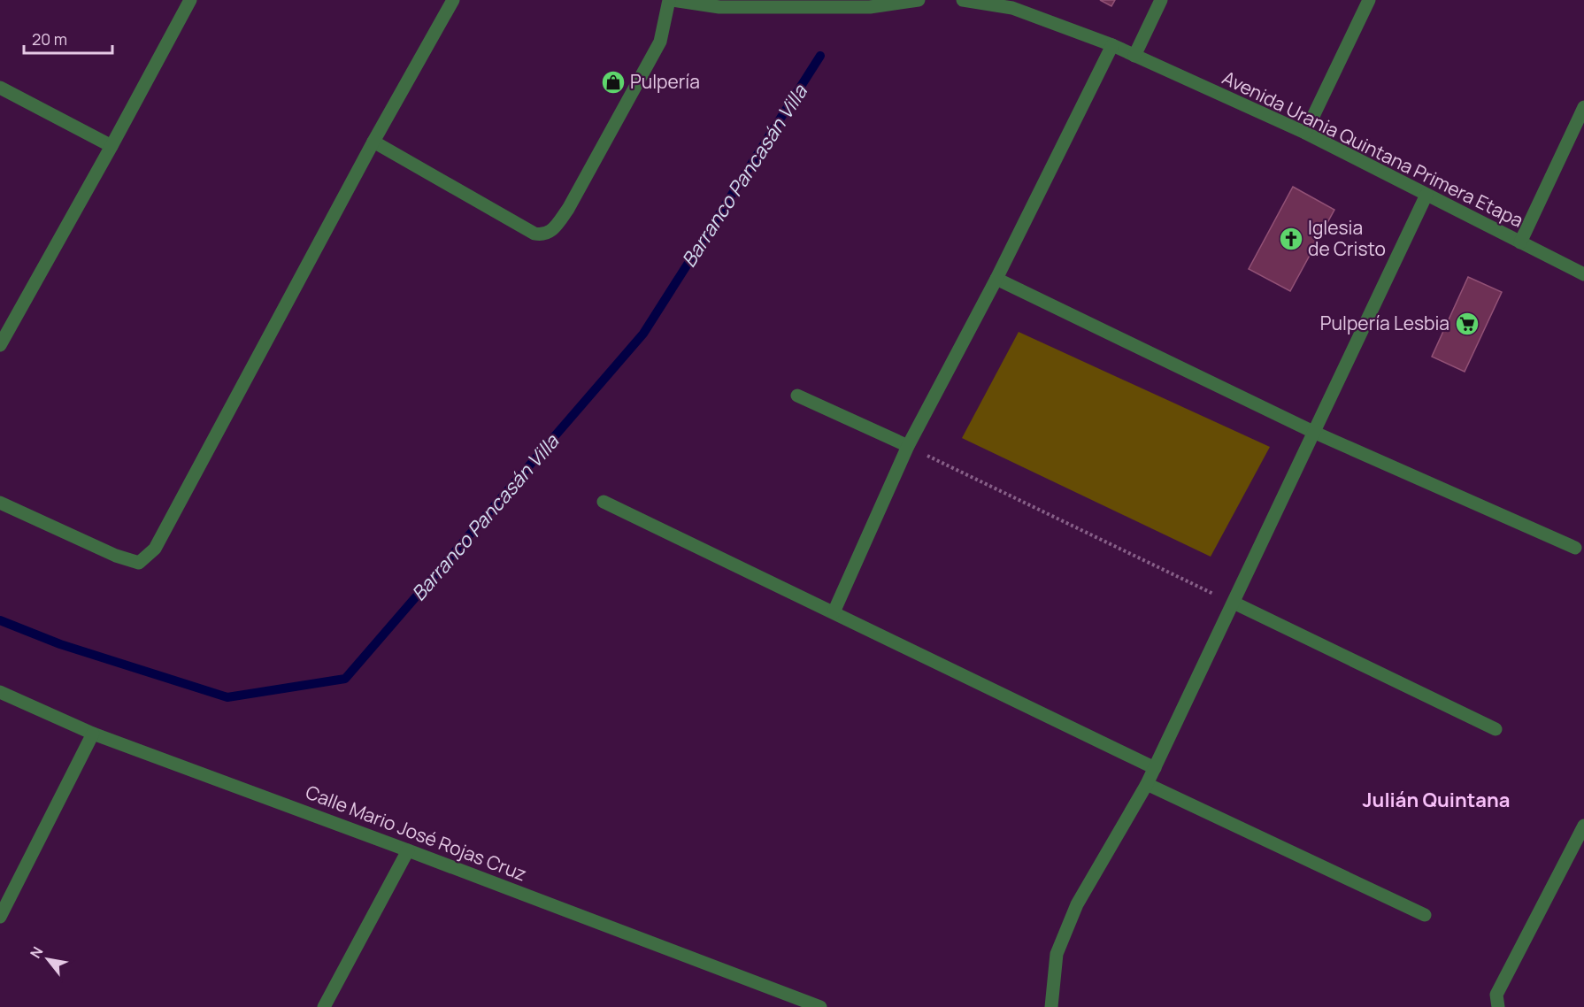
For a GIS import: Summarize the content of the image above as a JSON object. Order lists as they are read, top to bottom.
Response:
{
  "streets": {
    "street": ["Avenida Urania Quintana Primera Etapa", "Calle Mario José Rojas Cruz"]
  },
  "districts": ["Julián Quintana"],
  "water": ["Barranco Pancasán Villa"],
  "places": {
    "shop": ["Pulpería"],
    "church": ["Iglesia de Cristo"],
    "supermarket": ["Pulpería Lesbia"]
  },
  "scale_bar": "20 m",
  "north": "top left"
}
